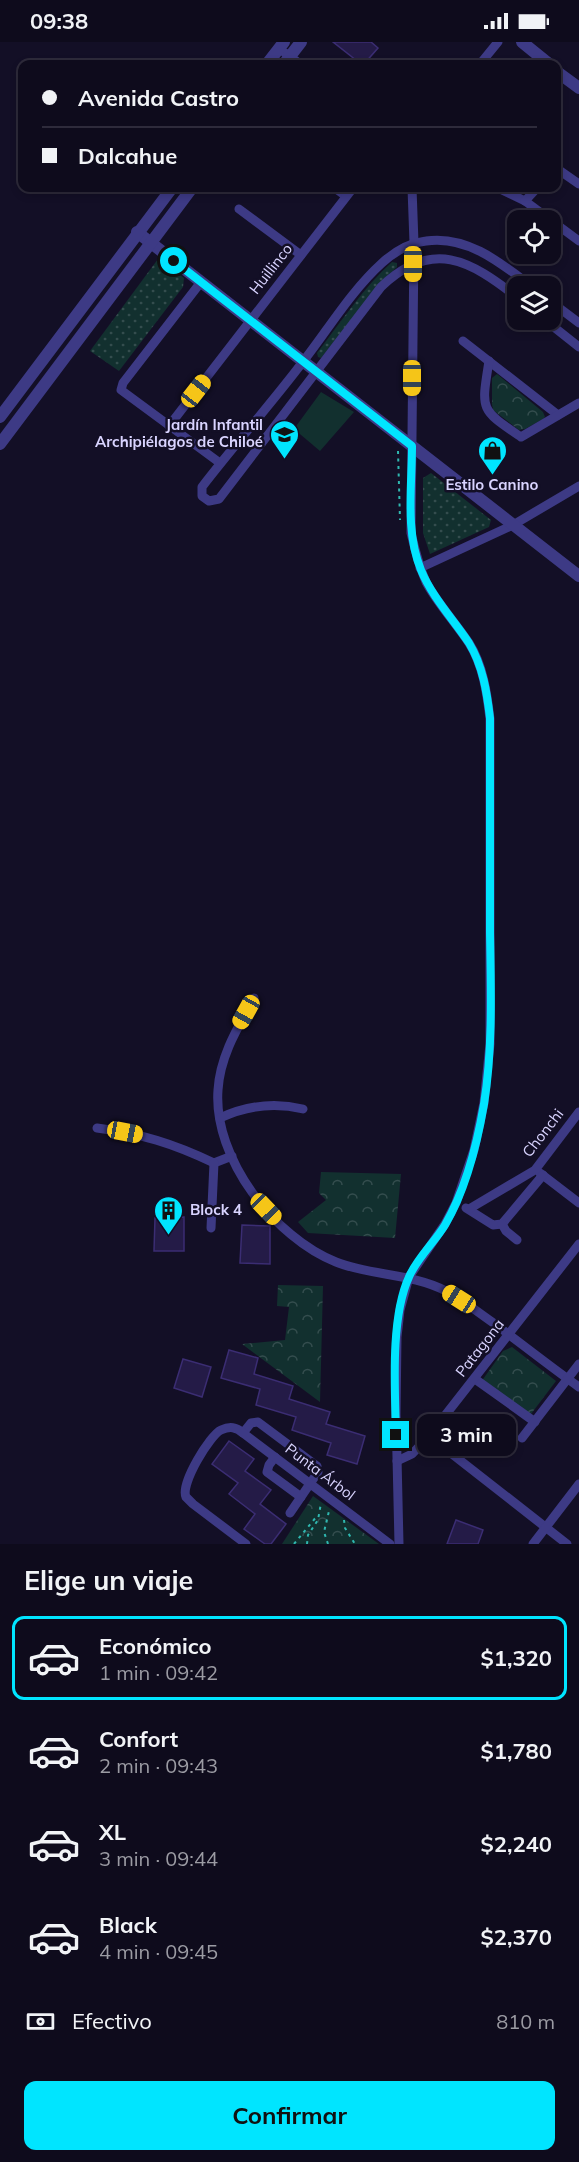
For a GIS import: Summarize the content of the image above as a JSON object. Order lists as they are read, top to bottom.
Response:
{
  "streets": {
    "street": [
      "Huillinco",
      "Chonchi",
      "Patagona",
      "Punta Árbol"
    ]
  },
  "places": {
    "school or university": ["Jardín Infantil Archipiélagos de Chiloé"],
    "shop": ["Estilo Canino"],
    "building": ["Block 4"]
  },
  "page": {
    "status": "09:38",
    "banner": ["Avenida Castro", "Dalcahue"],
    "bubble": "3 min",
    "heading": "Elige un viaje",
    "list": [
      {
        "name": "Económico",
        "note": "1 min · 09:42",
        "value": "$1,320"
      },
      {
        "name": "Confort",
        "note": "2 min · 09:43",
        "value": "$1,780"
      },
      {
        "name": "XL",
        "note": "3 min · 09:44",
        "value": "$2,240"
      },
      {
        "name": "Black",
        "note": "4 min · 09:45",
        "value": "$2,370"
      }
    ],
    "pay": ["Efectivo", "810 m"],
    "buttons": "Confirmar"
  }
}
